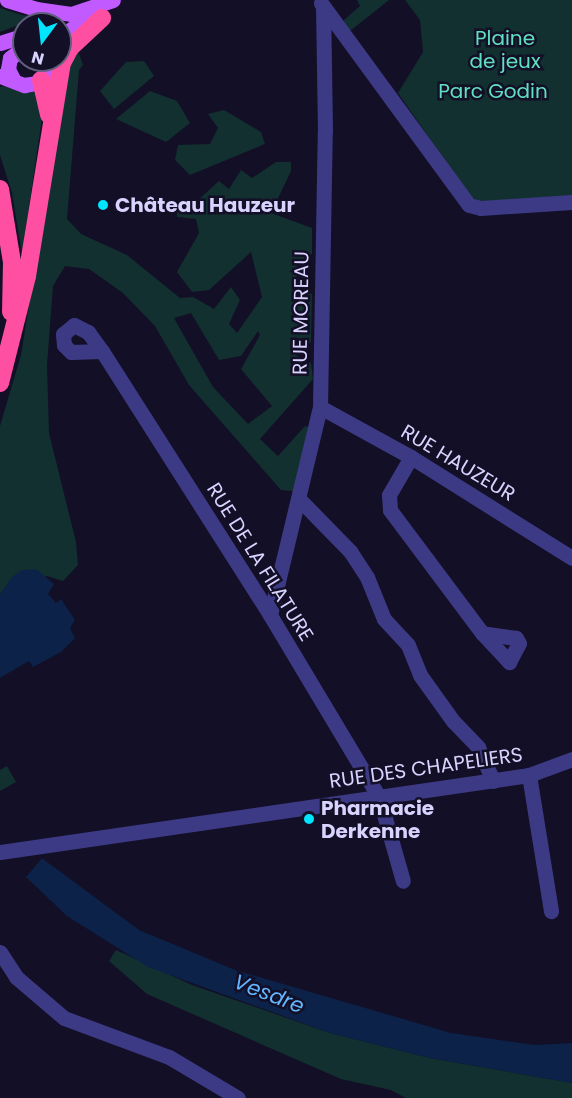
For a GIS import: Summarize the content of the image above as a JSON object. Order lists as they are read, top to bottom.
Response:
{
  "streets": {
    "street": [
      "RUE MOREAU",
      "RUE HAUZEUR",
      "RUE DE LA FILATURE",
      "RUE DES CHAPELIERS"
    ]
  },
  "crossings": [
    ["RUE MOREAU", "RUE HAUZEUR"],
    ["RUE MOREAU", "RUE DE LA FILATURE"],
    ["RUE DE LA FILATURE", "RUE DES CHAPELIERS"]
  ],
  "water": ["Vesdre"],
  "parks": ["Plaine de jeux", "Parc Godin"],
  "places": ["Château Hauzeur", "Pharmacie Derkenne"],
  "north": "bottom"
}
